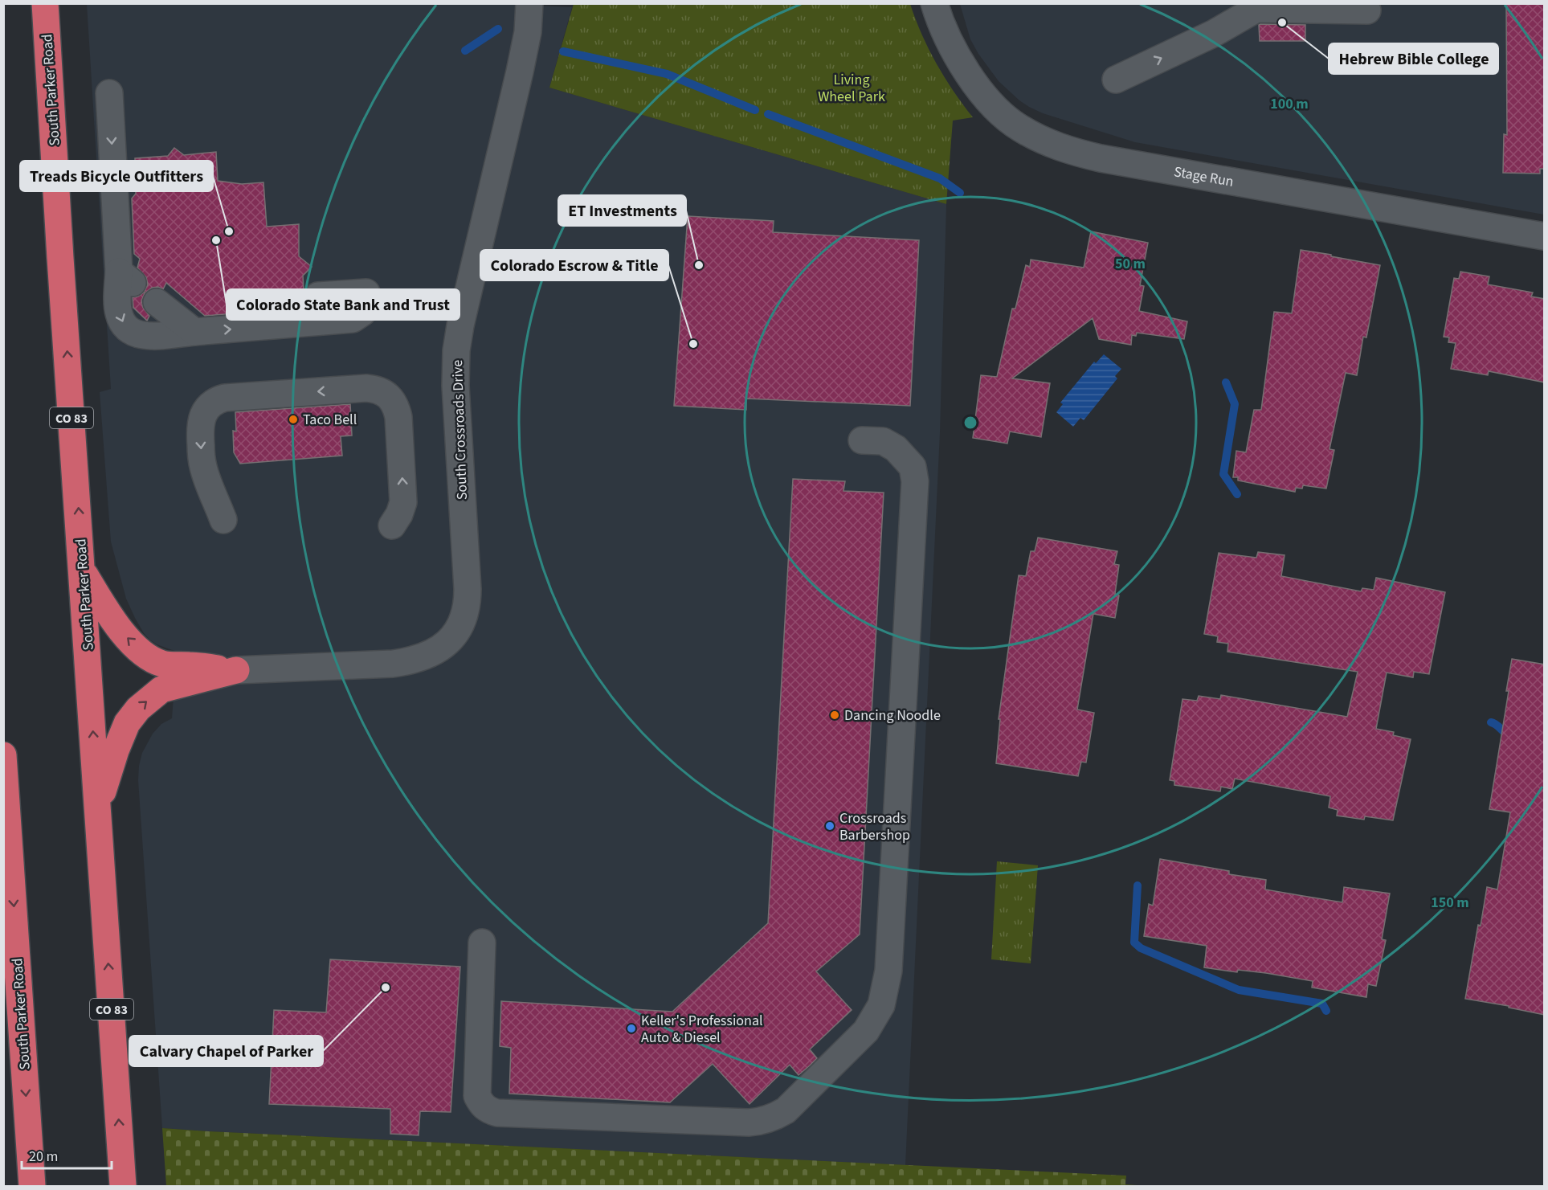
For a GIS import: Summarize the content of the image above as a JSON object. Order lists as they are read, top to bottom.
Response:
{
  "streets": {
    "highway": ["South Parker Road", "CO 83"],
    "street": ["Stage Run", "South Crossroads Drive"]
  },
  "parks": ["Living Wheel Park"],
  "places": [
    "Hebrew Bible College",
    "Treads Bicycle Outfitters",
    "Colorado State Bank and Trust",
    "ET Investments",
    "Colorado Escrow & Title",
    "Taco Bell",
    "Dancing Noodle",
    "Crossroads Barbershop",
    "Calvary Chapel of Parker",
    "Keller's Professional Auto & Diesel"
  ],
  "scale_bar": "20 m",
  "rings": ["100 m", "50 m", "150 m"]
}
